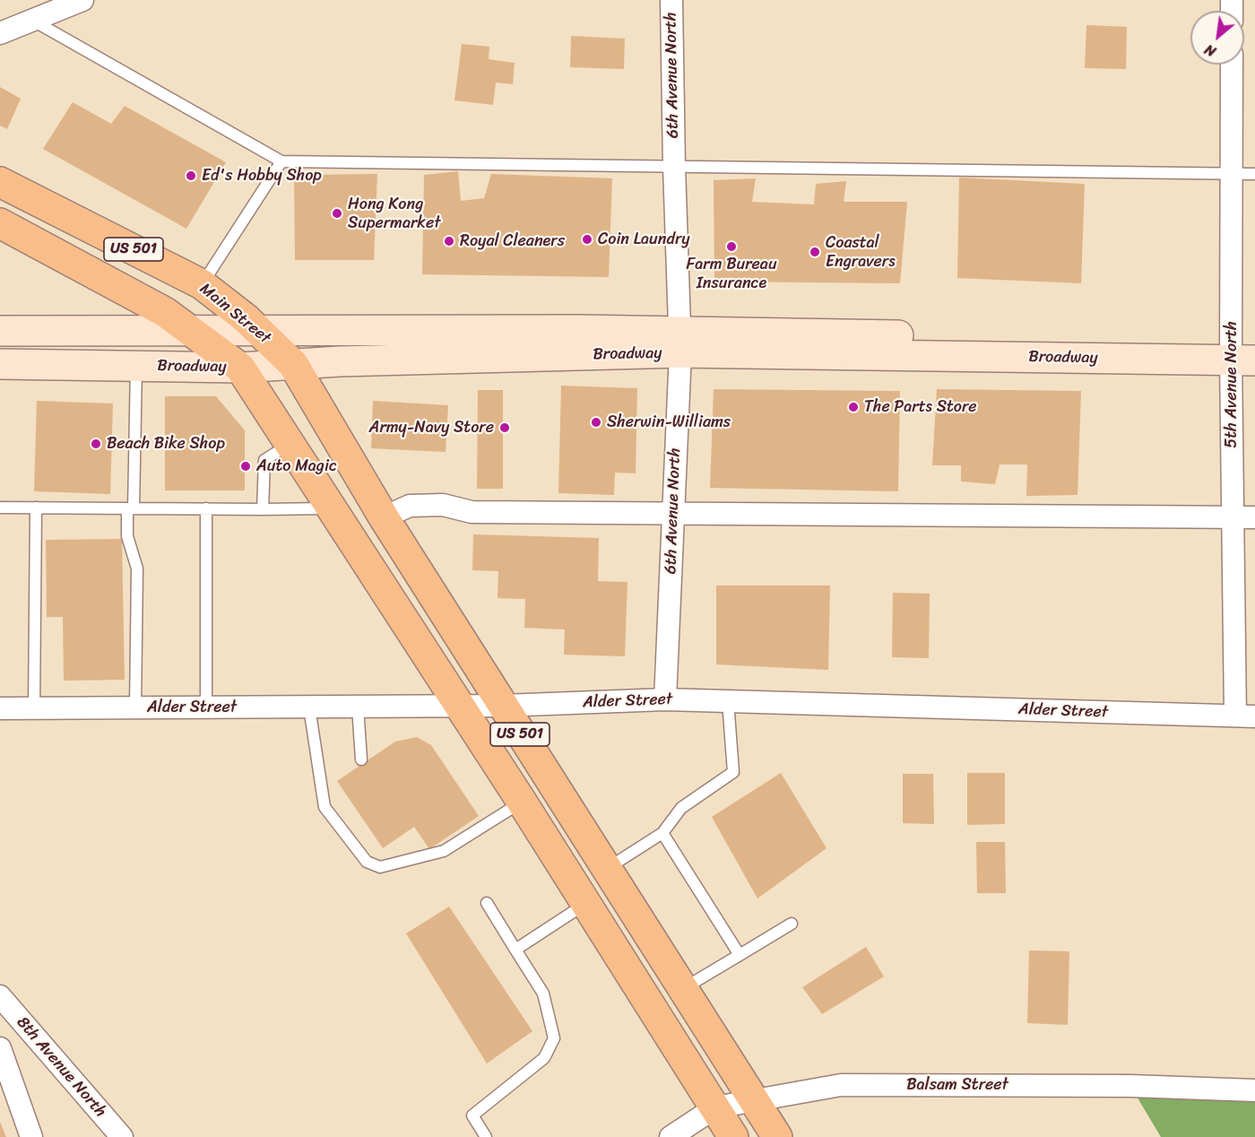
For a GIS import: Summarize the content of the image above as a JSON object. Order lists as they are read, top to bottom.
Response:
{
  "streets": {
    "main road": ["US 501", "Main Street", "Broadway"],
    "street": [
      "6th Avenue North",
      "5th Avenue North",
      "Alder Street",
      "8th Avenue North",
      "Balsam Street"
    ]
  },
  "crossings": [
    ["6th Avenue North", "Broadway"],
    ["6th Avenue North", "Alder Street"],
    ["US 501", "Main Street"],
    ["US 501", "Broadway"],
    ["US 501", "Alder Street"],
    ["US 501", "Balsam Street"],
    ["Main Street", "Broadway"],
    ["Broadway", "5th Avenue North"],
    ["5th Avenue North", "Alder Street"]
  ],
  "places": [
    "Ed's Hobby Shop",
    "Hong Kong Supermarket",
    "Coin Laundry",
    "Royal Cleaners",
    "Farm Bureau Insurance",
    "Coastal Engravers",
    "The Parts Store",
    "Sherwin-Williams",
    "Army-Navy Store",
    "Beach Bike Shop",
    "Auto Magic"
  ],
  "north": "bottom left"
}
